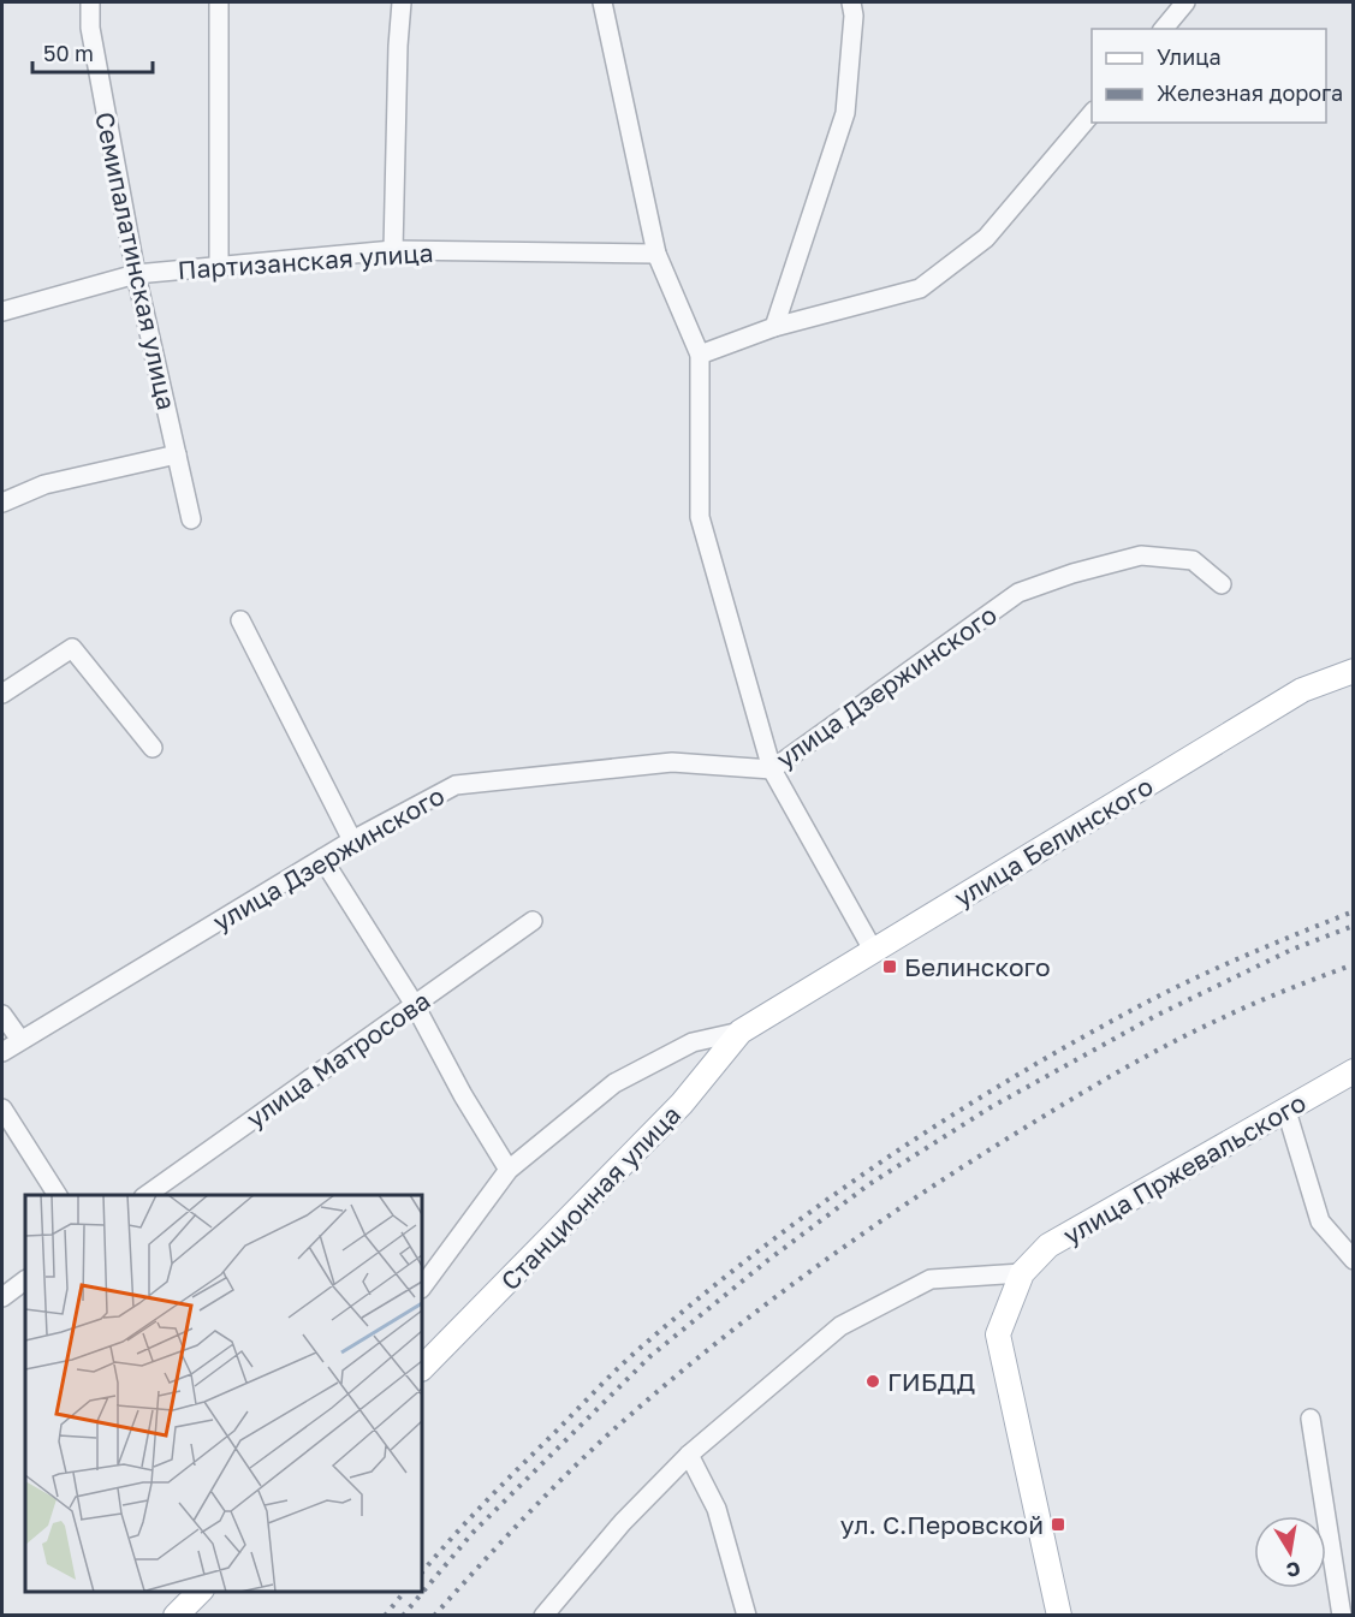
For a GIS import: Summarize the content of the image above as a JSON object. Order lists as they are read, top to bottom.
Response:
{
  "streets": {
    "main road": ["улица Белинского", "улица Пржевальского", "Станционная улица"],
    "street": [
      "Семипалатинская улица",
      "Партизанская улица",
      "улица Дзержинского",
      "улица Матросова"
    ]
  },
  "crossings": [
    ["Семипалатинская улица", "Партизанская улица"],
    ["улица Белинского", "Станционная улица"]
  ],
  "places": {
    "transit": ["Белинского", "ул. С.Перовской"],
    "other": ["ГИБДД"]
  },
  "legend": ["Улица", "Железная дорога"],
  "scale_bar": "50 m",
  "north": "bottom"
}
